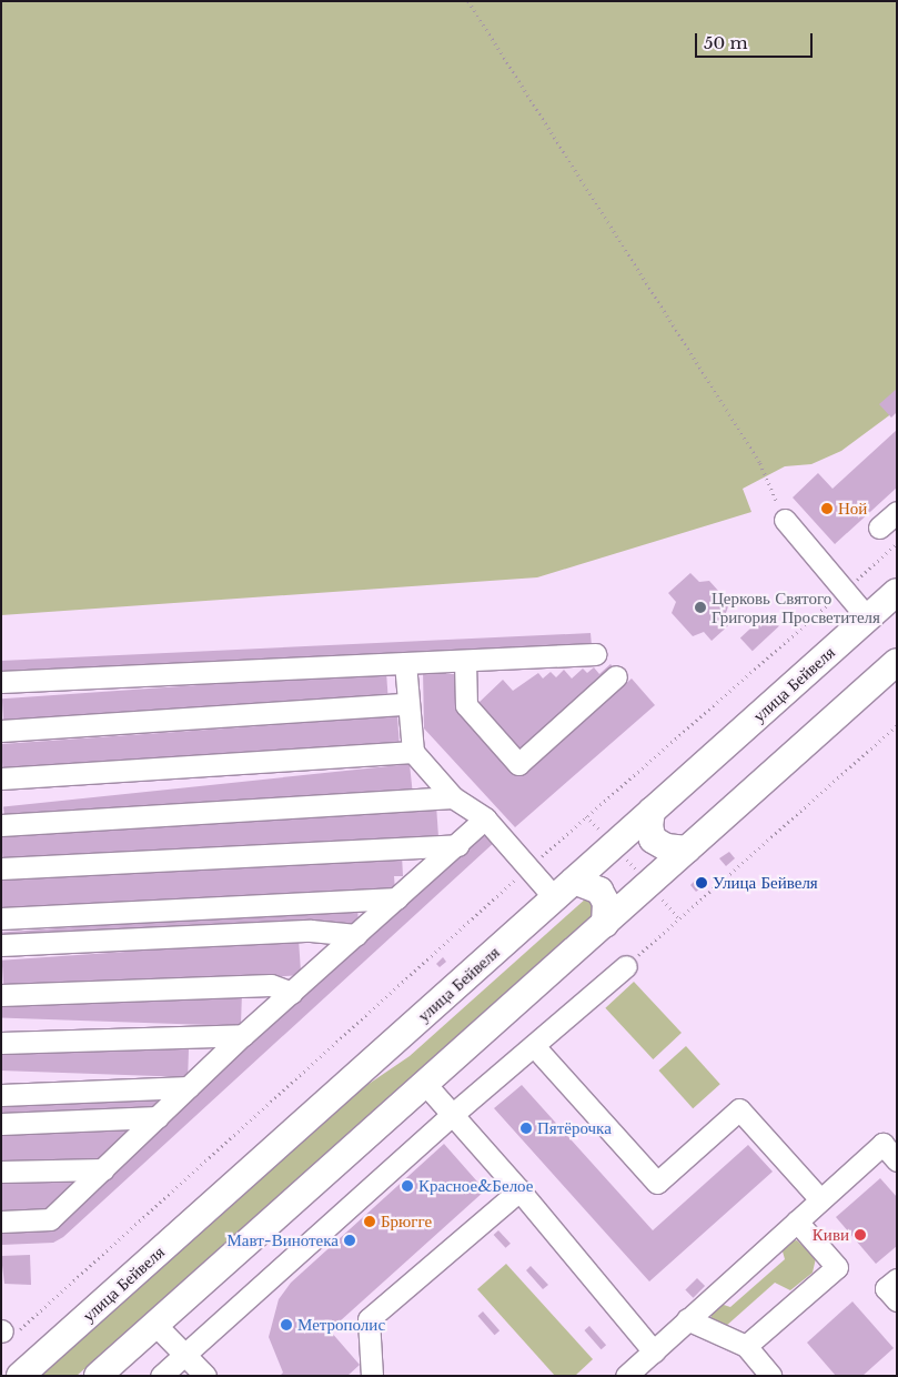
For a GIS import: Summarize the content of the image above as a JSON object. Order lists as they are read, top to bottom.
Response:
{
  "streets": {
    "main road": ["улица Бейвеля"]
  },
  "places": [
    "Ной",
    "Церковь Святого Григория Просветителя",
    "Улица Бейвеля",
    "Пятёрочка",
    "Красное&Белое",
    "Брюгге",
    "Киви",
    "Мавт-Винотека",
    "Метрополис"
  ],
  "scale_bar": "50 m"
}
